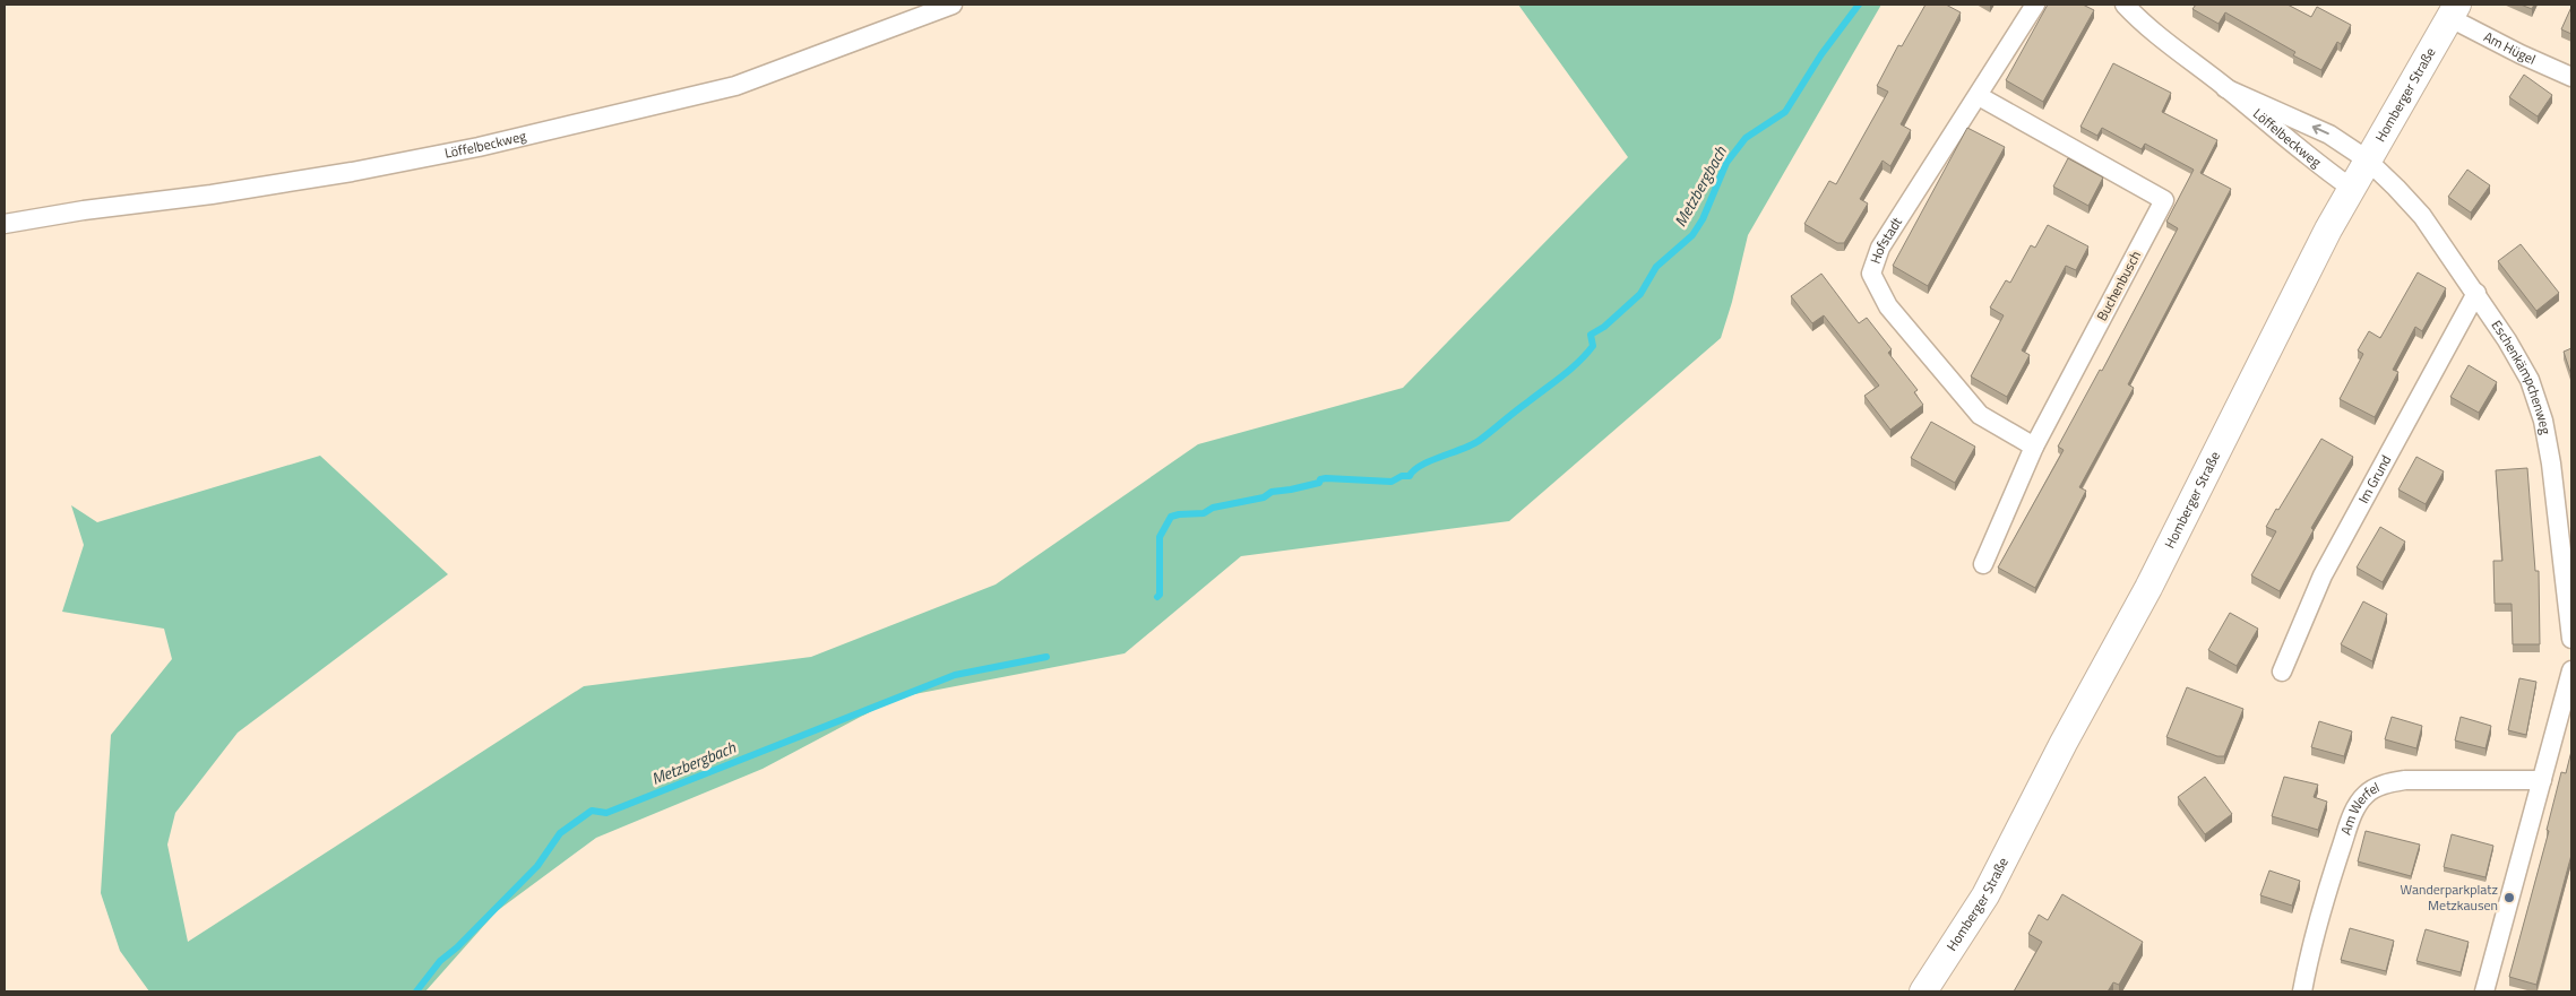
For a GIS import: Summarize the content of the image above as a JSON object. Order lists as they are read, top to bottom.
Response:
{
  "streets": {
    "main road": ["Homberger Straße"],
    "street": [
      "Am Hügel",
      "Löffelbeckweg",
      "Hofstadt",
      "Buchenbusch",
      "Eschenkämpchenweg",
      "Im Grund",
      "Am Werfel"
    ]
  },
  "crossings": [
    ["Am Hügel", "Homberger Straße"],
    ["Homberger Straße", "Löffelbeckweg"],
    ["Homberger Straße", "Eschenkämpchenweg"],
    ["Löffelbeckweg", "Eschenkämpchenweg"],
    ["Hofstadt", "Buchenbusch"],
    ["Eschenkämpchenweg", "Im Grund"]
  ],
  "water": ["Metzbergbach"],
  "places": ["Wanderparkplatz Metzkausen"]
}
